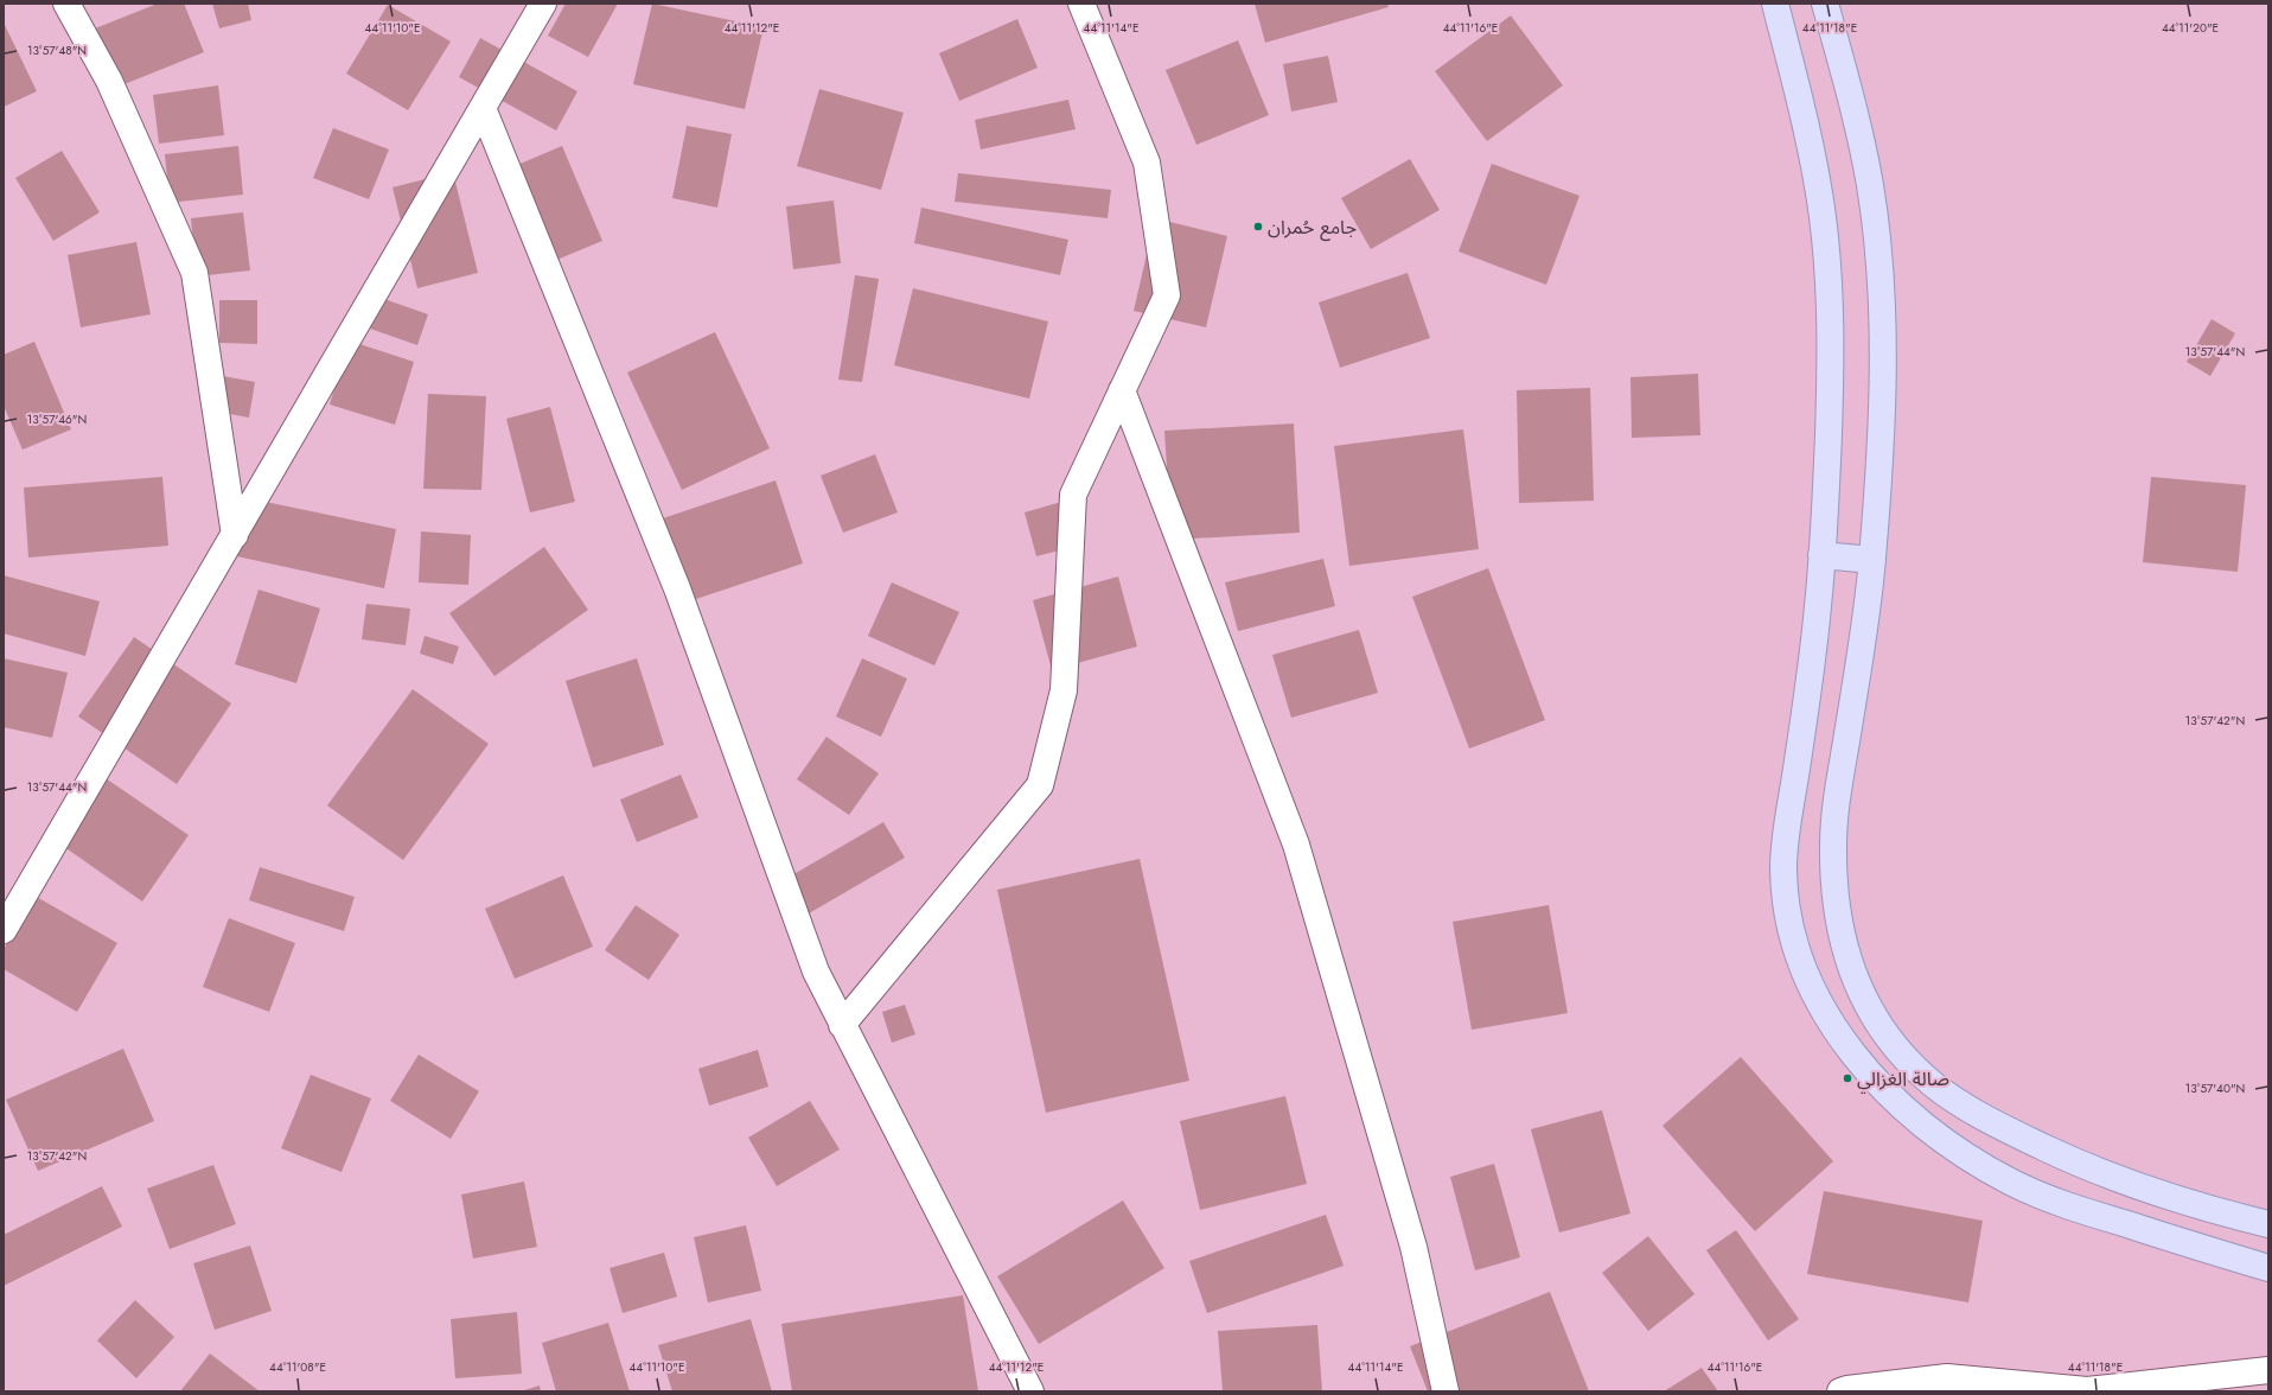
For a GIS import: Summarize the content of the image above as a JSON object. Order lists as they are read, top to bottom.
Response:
{
  "places": ["جامع حُمران", "صالة الغزالي"],
  "coordinates": [
    "44°11'20\"E",
    "44°11'10\"E",
    "44°11'12\"E",
    "44°11'14\"E",
    "44°11'16\"E",
    "44°11'18\"E",
    "13°57'48\"N",
    "13°57'44\"N",
    "13°57'46\"N",
    "13°57'42\"N",
    "13°57'40\"N",
    "44°11'08\"E"
  ]
}
